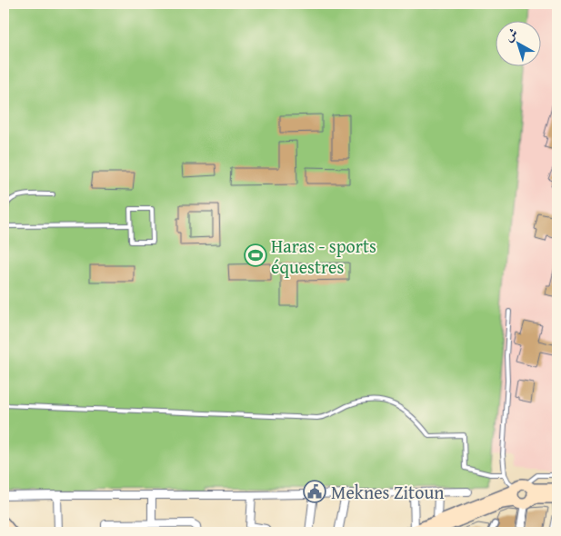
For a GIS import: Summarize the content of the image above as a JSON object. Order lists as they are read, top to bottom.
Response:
{
  "places": {
    "sports": ["Haras - sports équestres"],
    "public building": ["Meknes Zitoun"]
  },
  "north": "top left"
}
